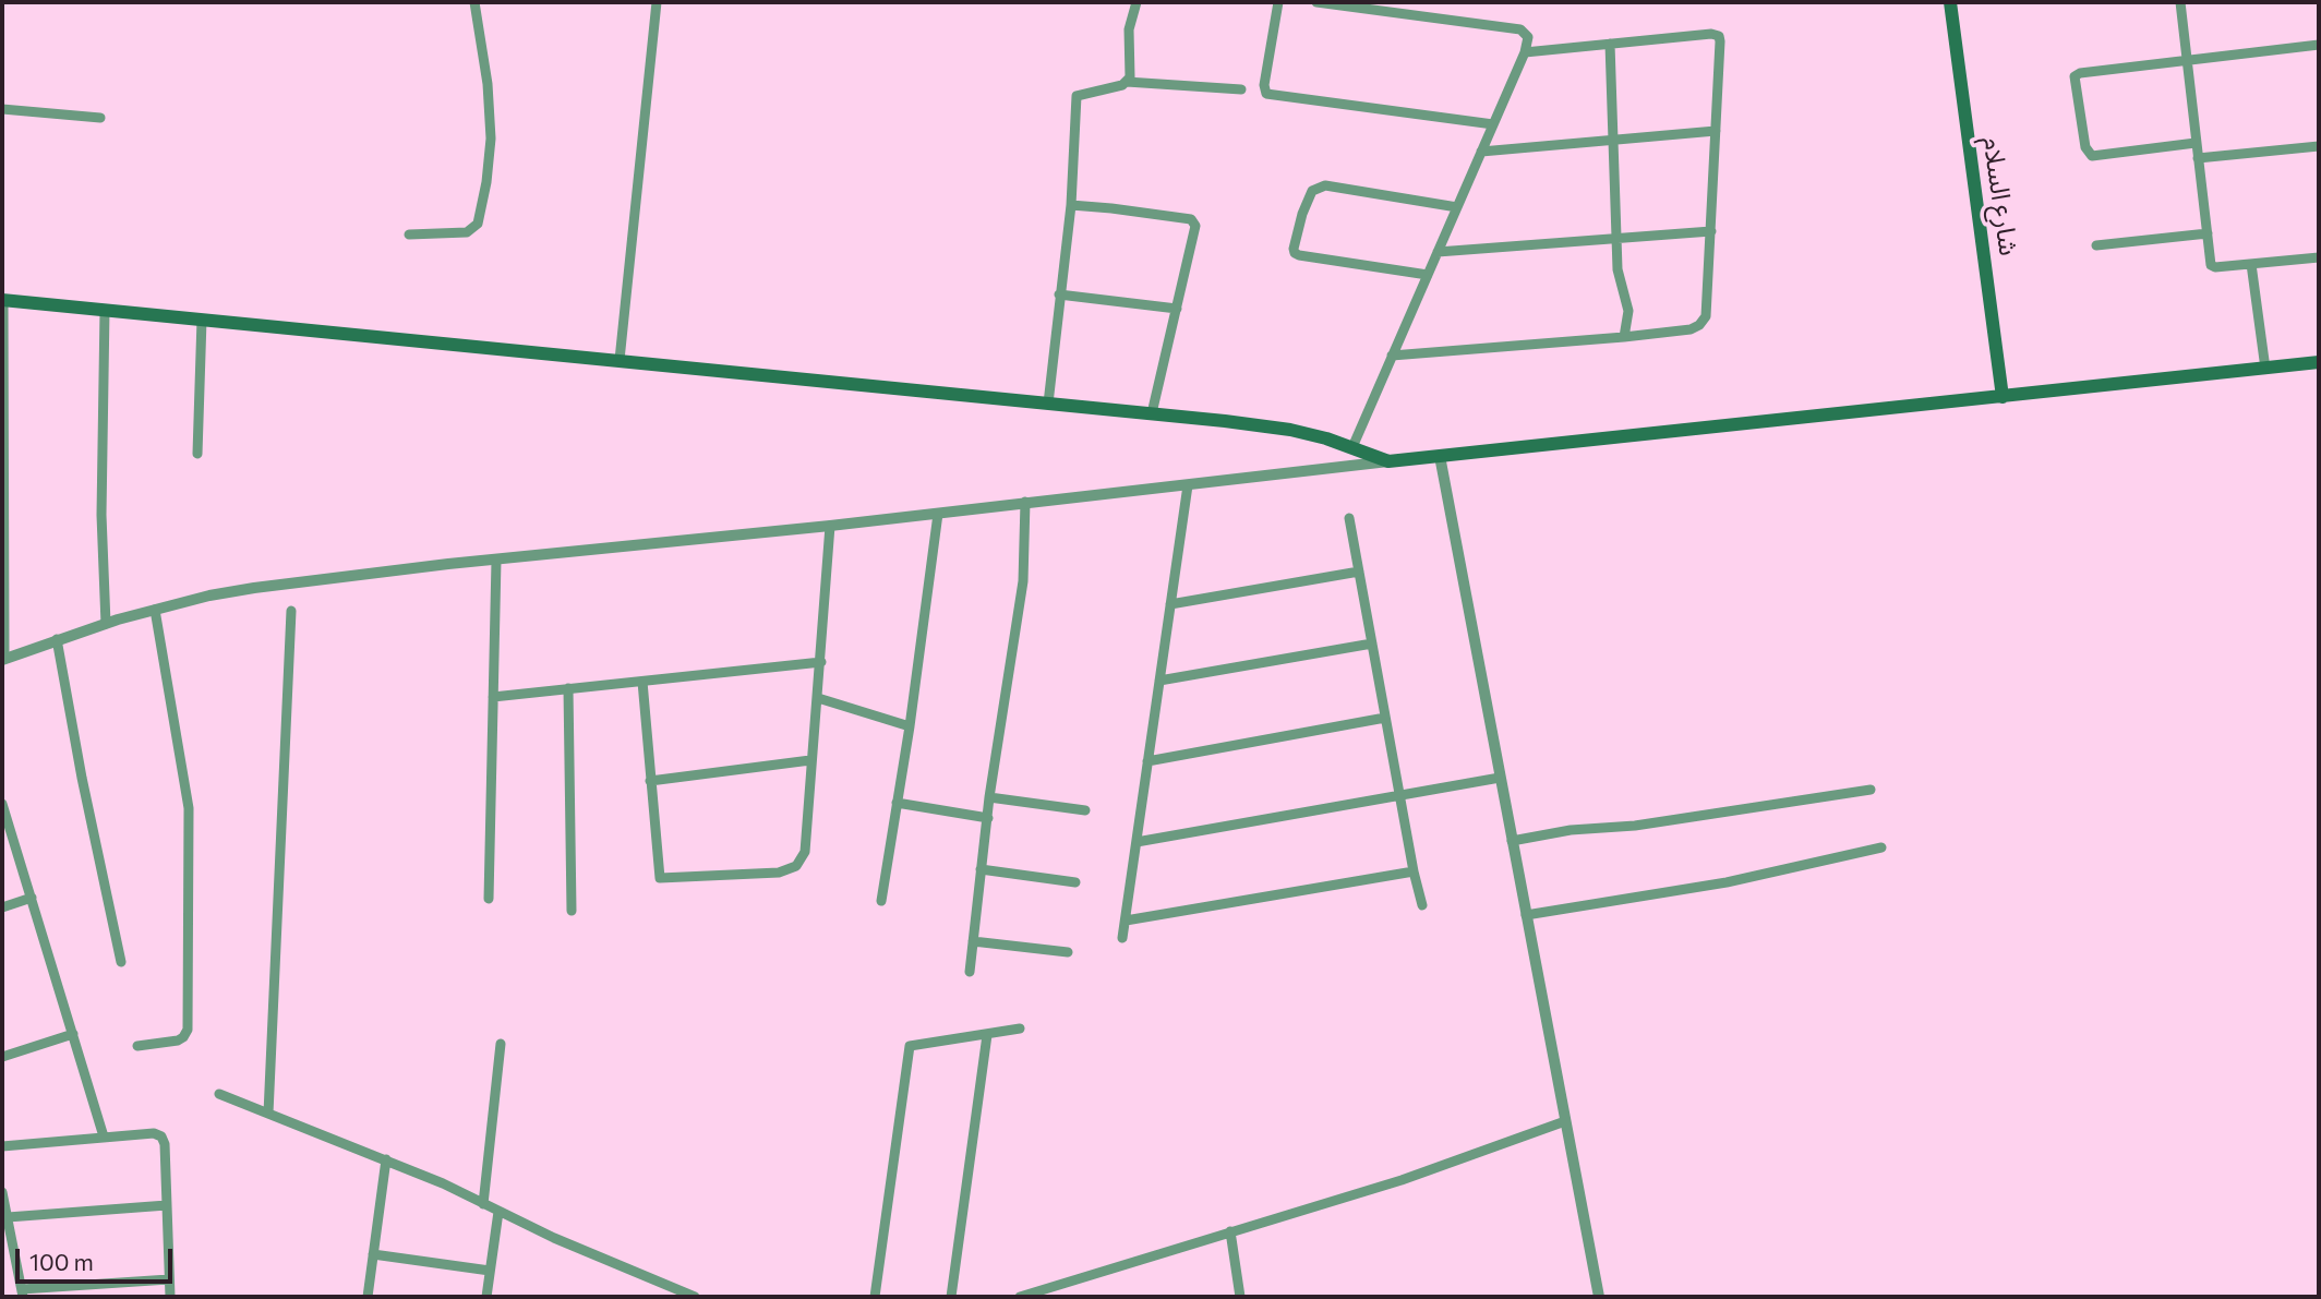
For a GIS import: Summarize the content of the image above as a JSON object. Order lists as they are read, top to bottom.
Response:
{
  "streets": {
    "main road": ["شارع السلام"]
  },
  "scale_bar": "100 m"
}
